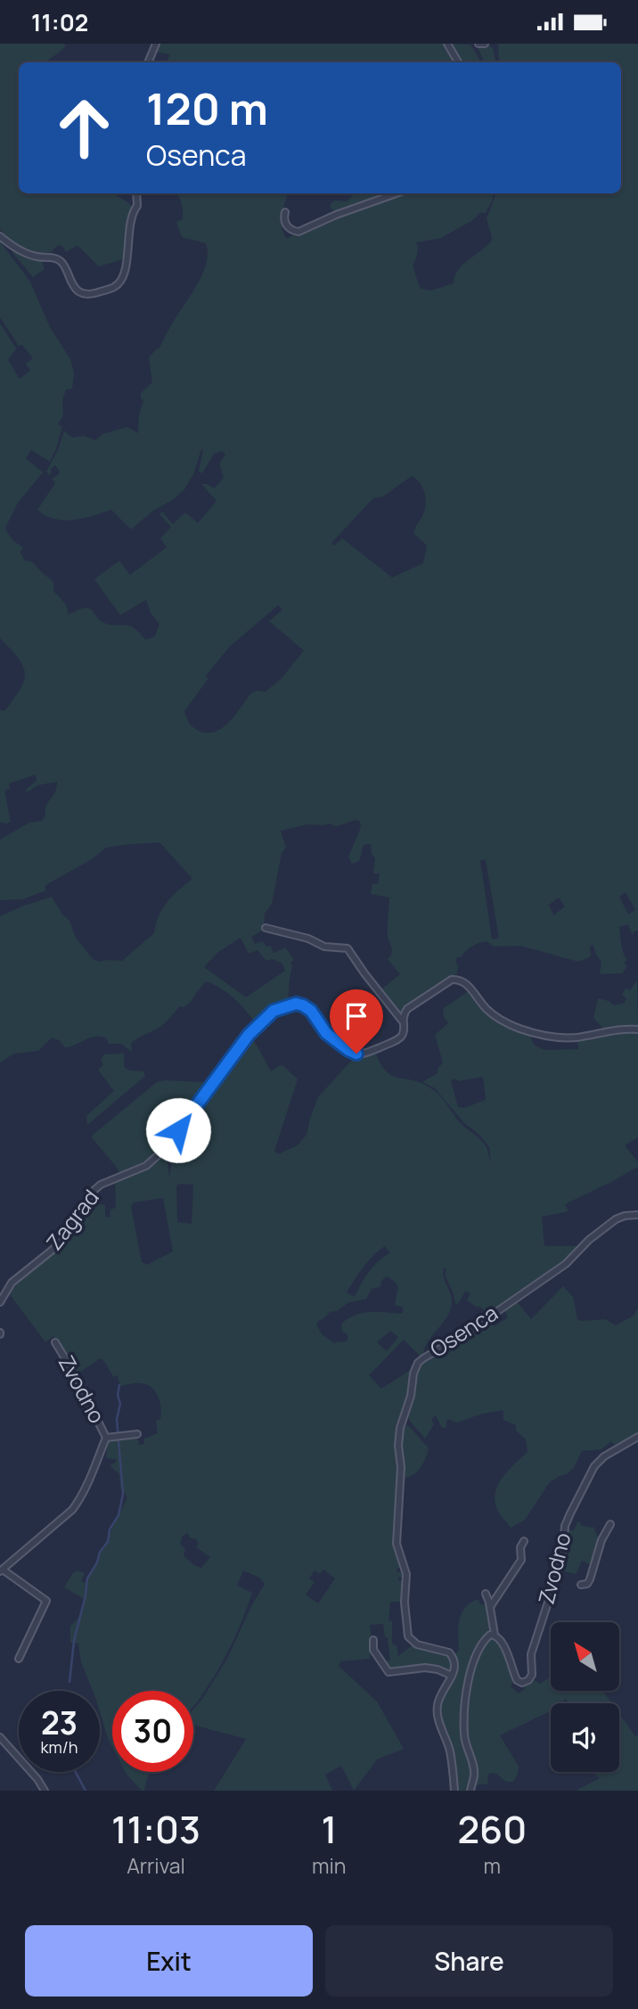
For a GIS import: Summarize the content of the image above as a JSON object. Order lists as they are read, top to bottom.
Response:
{
  "streets": {
    "street": ["Zagrad", "Osenca", "Zvodno"]
  },
  "north": "top left",
  "page": {
    "status": "11:02",
    "turn": ["120 m", "Osenca"],
    "speed": "23 km/h",
    "limit": "30",
    "eta": [
      "11:03",
      "Arrival",
      "1",
      "min",
      "260",
      "m"
    ],
    "buttons": ["Exit", "Share"]
  }
}
